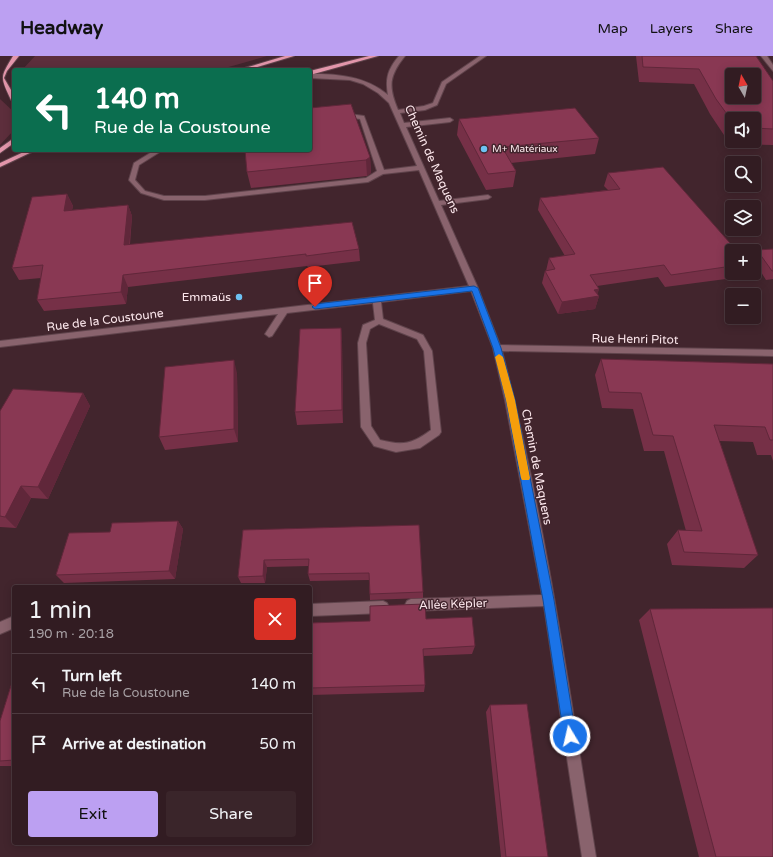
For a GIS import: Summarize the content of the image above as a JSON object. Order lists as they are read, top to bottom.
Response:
{
  "streets": {
    "street": [
      "Chemin de Maquens",
      "Rue de la Coustoune",
      "Rue Henri Pitot",
      "Allée Képler"
    ]
  },
  "crossings": [
    ["Chemin de Maquens", "Rue de la Coustoune"],
    ["Chemin de Maquens", "Rue Henri Pitot"],
    ["Chemin de Maquens", "Allée Képler"]
  ],
  "places": ["M+ Matériaux", "Emmaüs"],
  "north": "top",
  "page": {
    "header": "Headway",
    "nav": ["Map", "Layers", "Share"],
    "map_buttons": ["+", "−"],
    "turn": ["140 m", "Rue de la Coustoune"],
    "heading": ["1 min", "190 m · 20:18"],
    "list": [
      {
        "name": "Turn left",
        "note": "Rue de la Coustoune",
        "value": "140 m"
      },
      {
        "name": "Arrive at destination",
        "value": "50 m"
      }
    ],
    "buttons": ["Exit", "Share"]
  }
}
